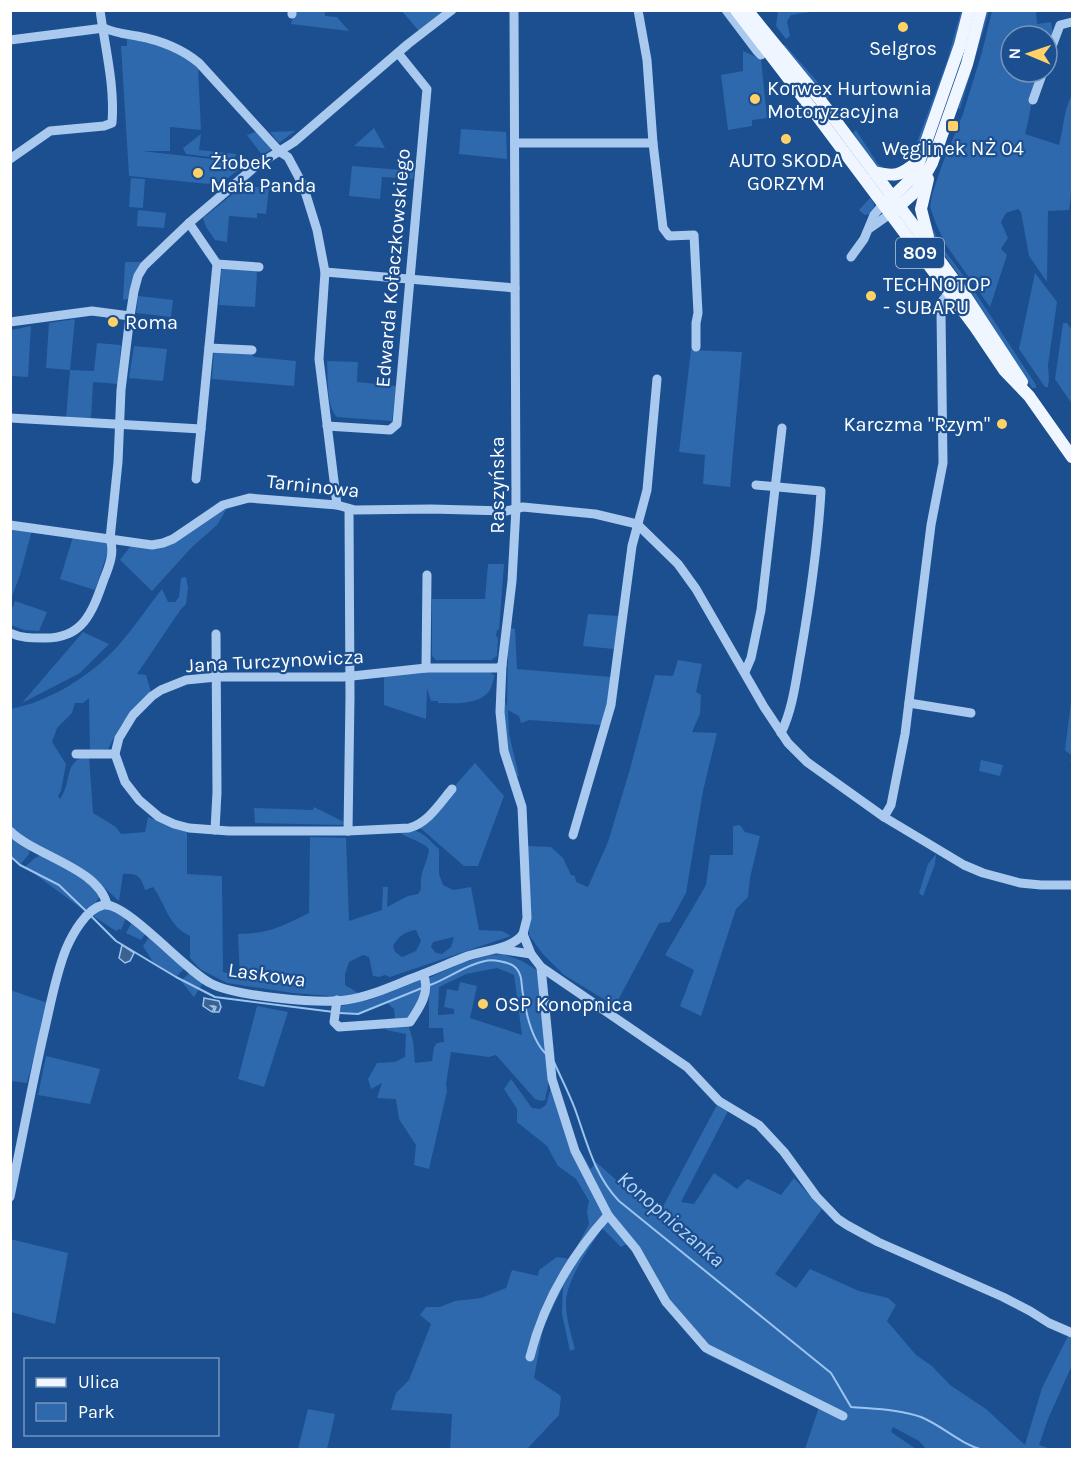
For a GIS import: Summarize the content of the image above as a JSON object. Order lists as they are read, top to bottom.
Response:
{
  "streets": {
    "main road": ["809"],
    "street": [
      "Edwarda Kołaczkowskiego",
      "Raszyńska",
      "Tarninowa",
      "Jana Turczynowicza",
      "Laskowa"
    ]
  },
  "crossings": [
    ["Raszyńska", "Tarninowa"],
    ["Raszyńska", "Jana Turczynowicza"],
    ["Raszyńska", "Laskowa"]
  ],
  "water": ["Konopniczanka"],
  "places": {
    "other": [
      "Selgros",
      "Korwex Hurtownia Motoryzacyjna",
      "AUTO SKODA GORZYM",
      "Żłobek Mała Panda",
      "TECHNOTOP - SUBARU",
      "Roma",
      "Karczma \"Rzym\"",
      "OSP Konopnica"
    ],
    "transit": ["Węglinek NŻ 04"]
  },
  "legend": ["Ulica", "Park"],
  "north": "left"
}
